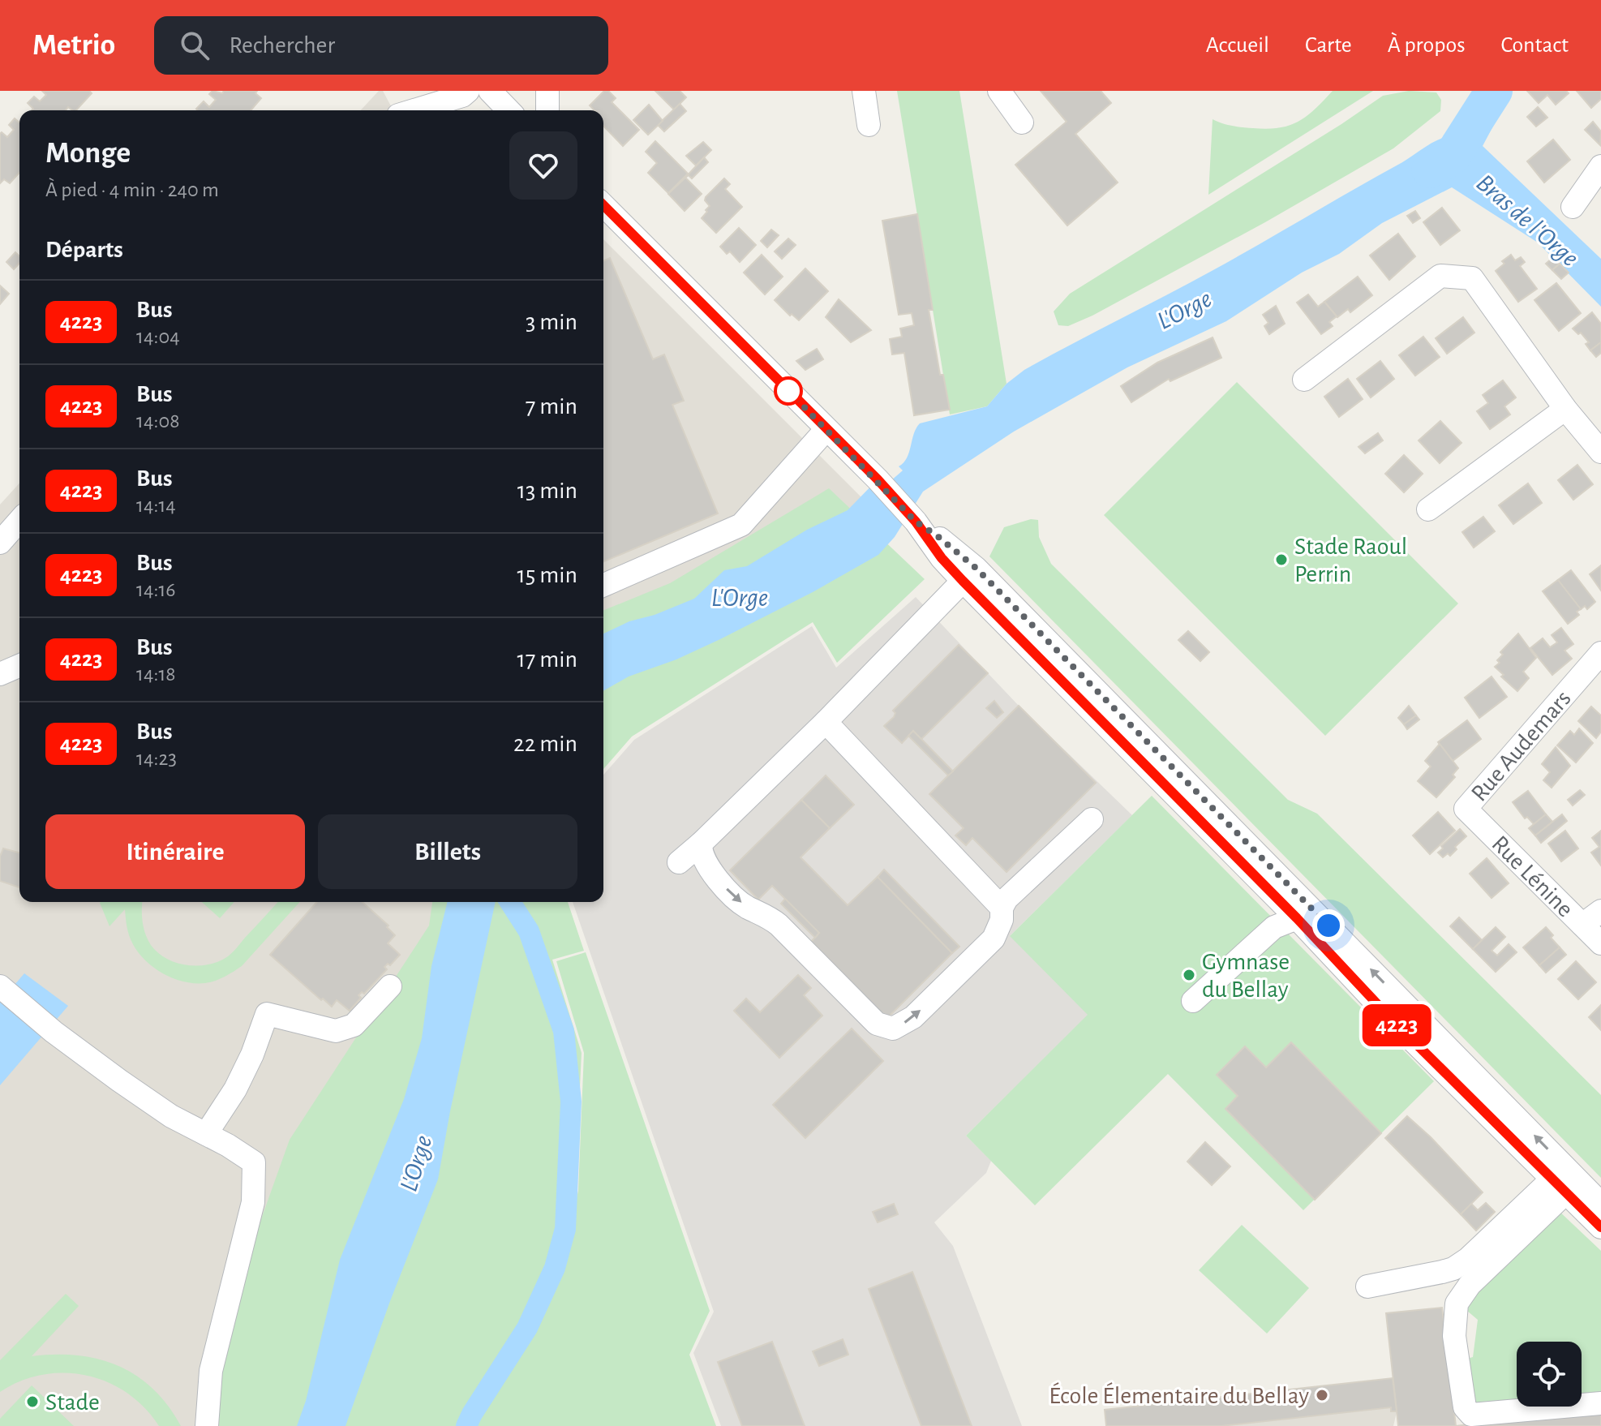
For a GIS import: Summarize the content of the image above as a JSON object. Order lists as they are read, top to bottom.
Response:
{
  "streets": {
    "street": ["Rue Audemars", "Rue Lénine"]
  },
  "crossings": [
    ["Rue Audemars", "Rue Lénine"]
  ],
  "water": ["Bras de l'Orge", "L'Orge"],
  "places": [
    "Stade Raoul Perrin",
    "Gymnase du Bellay",
    "École Élementaire du Bellay",
    "Stade"
  ],
  "lines": ["bus line 4223"],
  "page": {
    "header": "Metrio",
    "search": "Rechercher",
    "nav": [
      "Accueil",
      "Carte",
      "À propos",
      "Contact"
    ],
    "on_map": "4223",
    "heading": [
      ["Monge", "À pied · 4 min · 240 m"],
      "Départs"
    ],
    "list": [
      {
        "mark": "4223",
        "name": "Bus",
        "note": "14:04",
        "value": "3 min"
      },
      {
        "mark": "4223",
        "name": "Bus",
        "note": "14:08",
        "value": "7 min"
      },
      {
        "mark": "4223",
        "name": "Bus",
        "note": "14:14",
        "value": "13 min"
      },
      {
        "mark": "4223",
        "name": "Bus",
        "note": "14:16",
        "value": "15 min"
      },
      {
        "mark": "4223",
        "name": "Bus",
        "note": "14:18",
        "value": "17 min"
      },
      {
        "mark": "4223",
        "name": "Bus",
        "note": "14:23",
        "value": "22 min"
      }
    ],
    "buttons": ["Itinéraire", "Billets"]
  }
}
